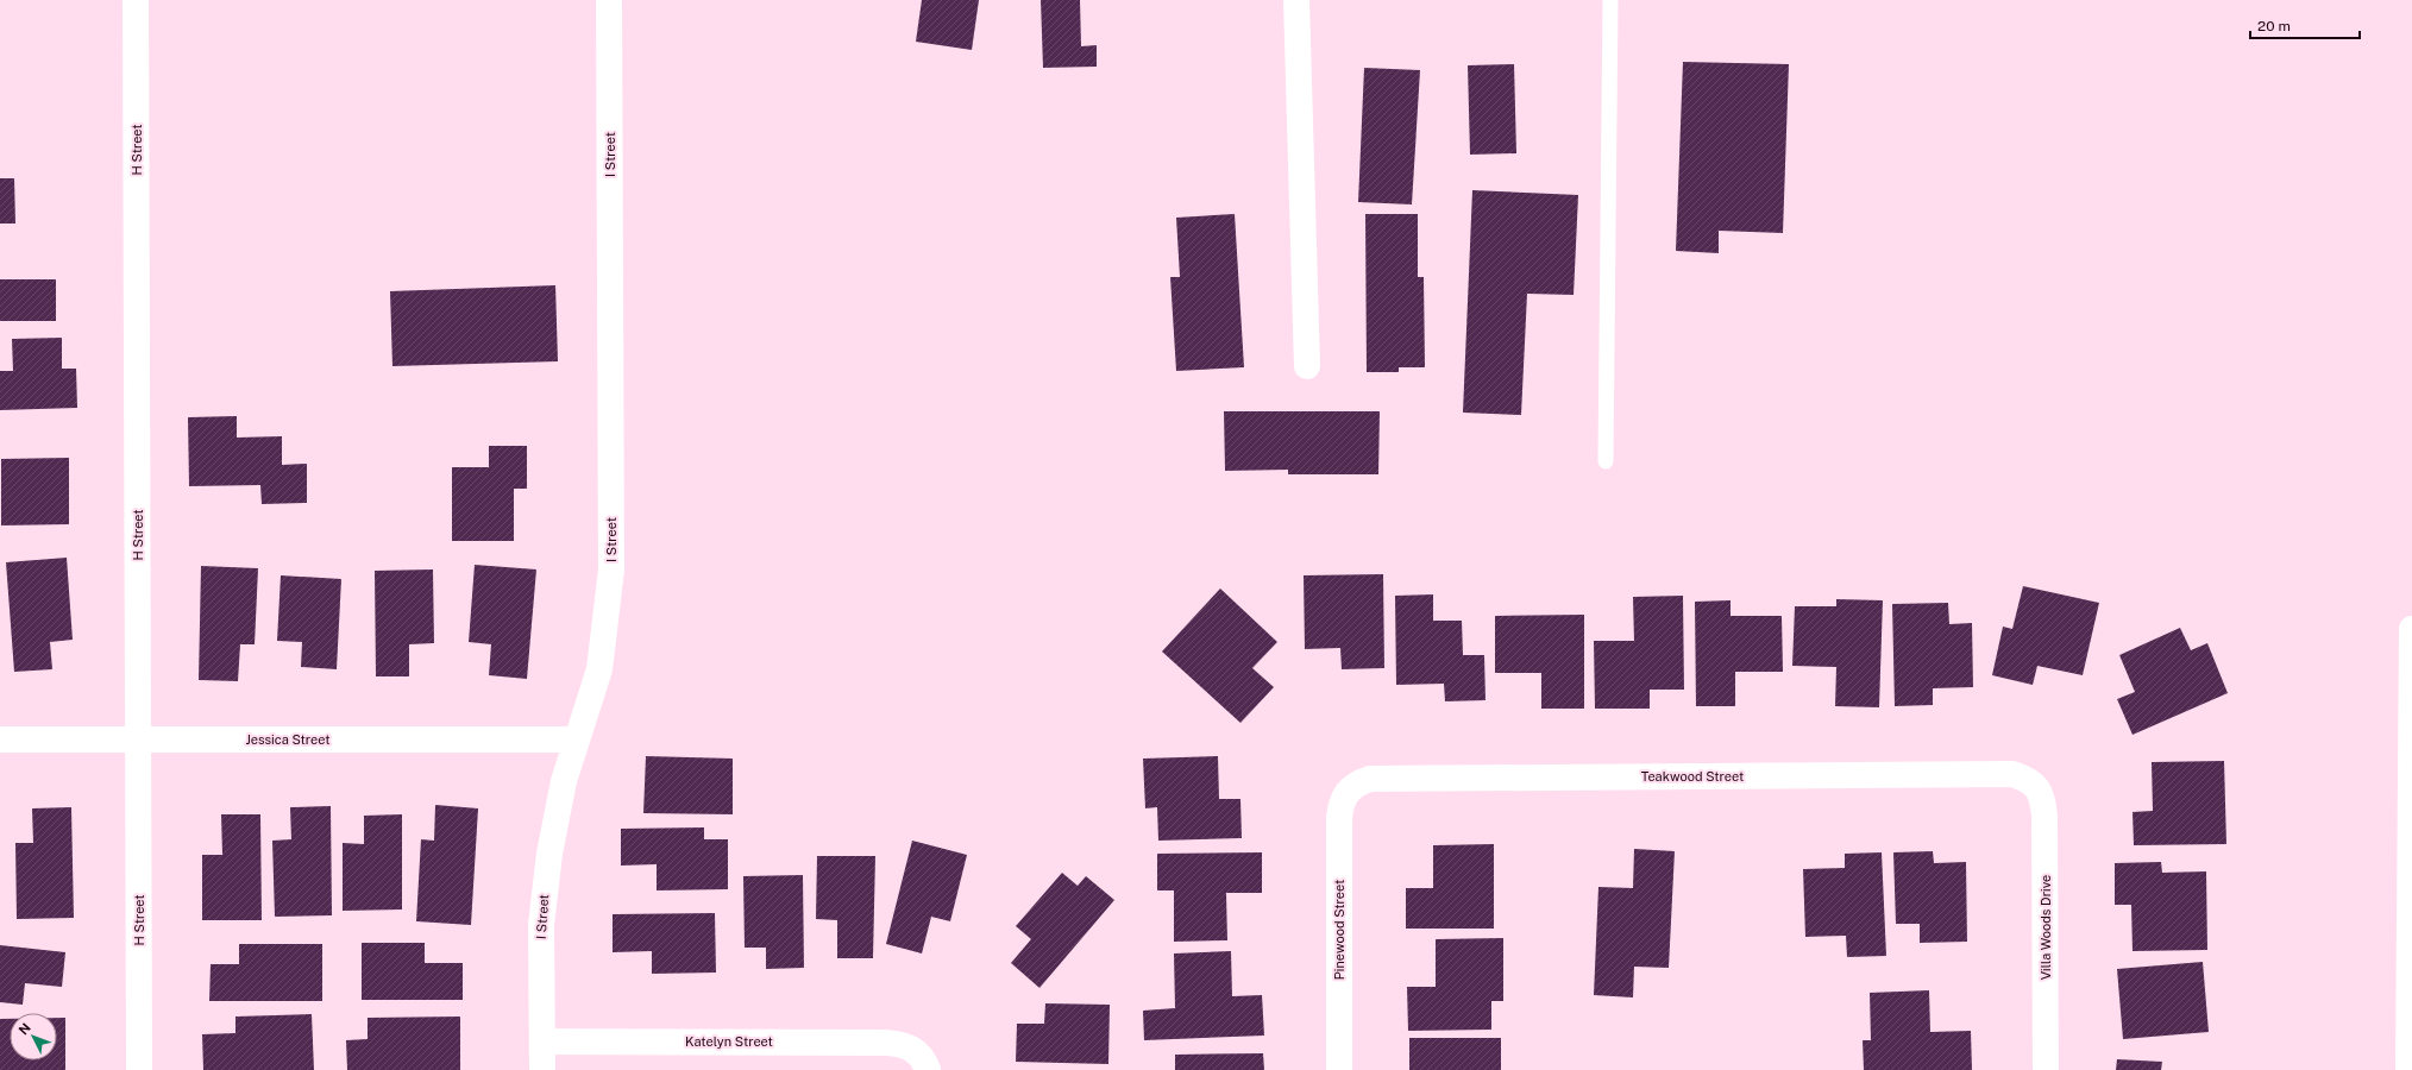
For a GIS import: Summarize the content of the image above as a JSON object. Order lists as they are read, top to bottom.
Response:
{
  "streets": {
    "street": [
      "H Street",
      "I Street",
      "Jessica Street",
      "Teakwood Street",
      "Villa Woods Drive",
      "Pinewood Street",
      "Katelyn Street"
    ]
  },
  "crossings": [
    ["H Street", "Jessica Street"],
    ["I Street", "Jessica Street"],
    ["I Street", "Katelyn Street"],
    ["Teakwood Street", "Villa Woods Drive"],
    ["Teakwood Street", "Pinewood Street"]
  ],
  "scale_bar": "20 m",
  "north": "top left"
}
